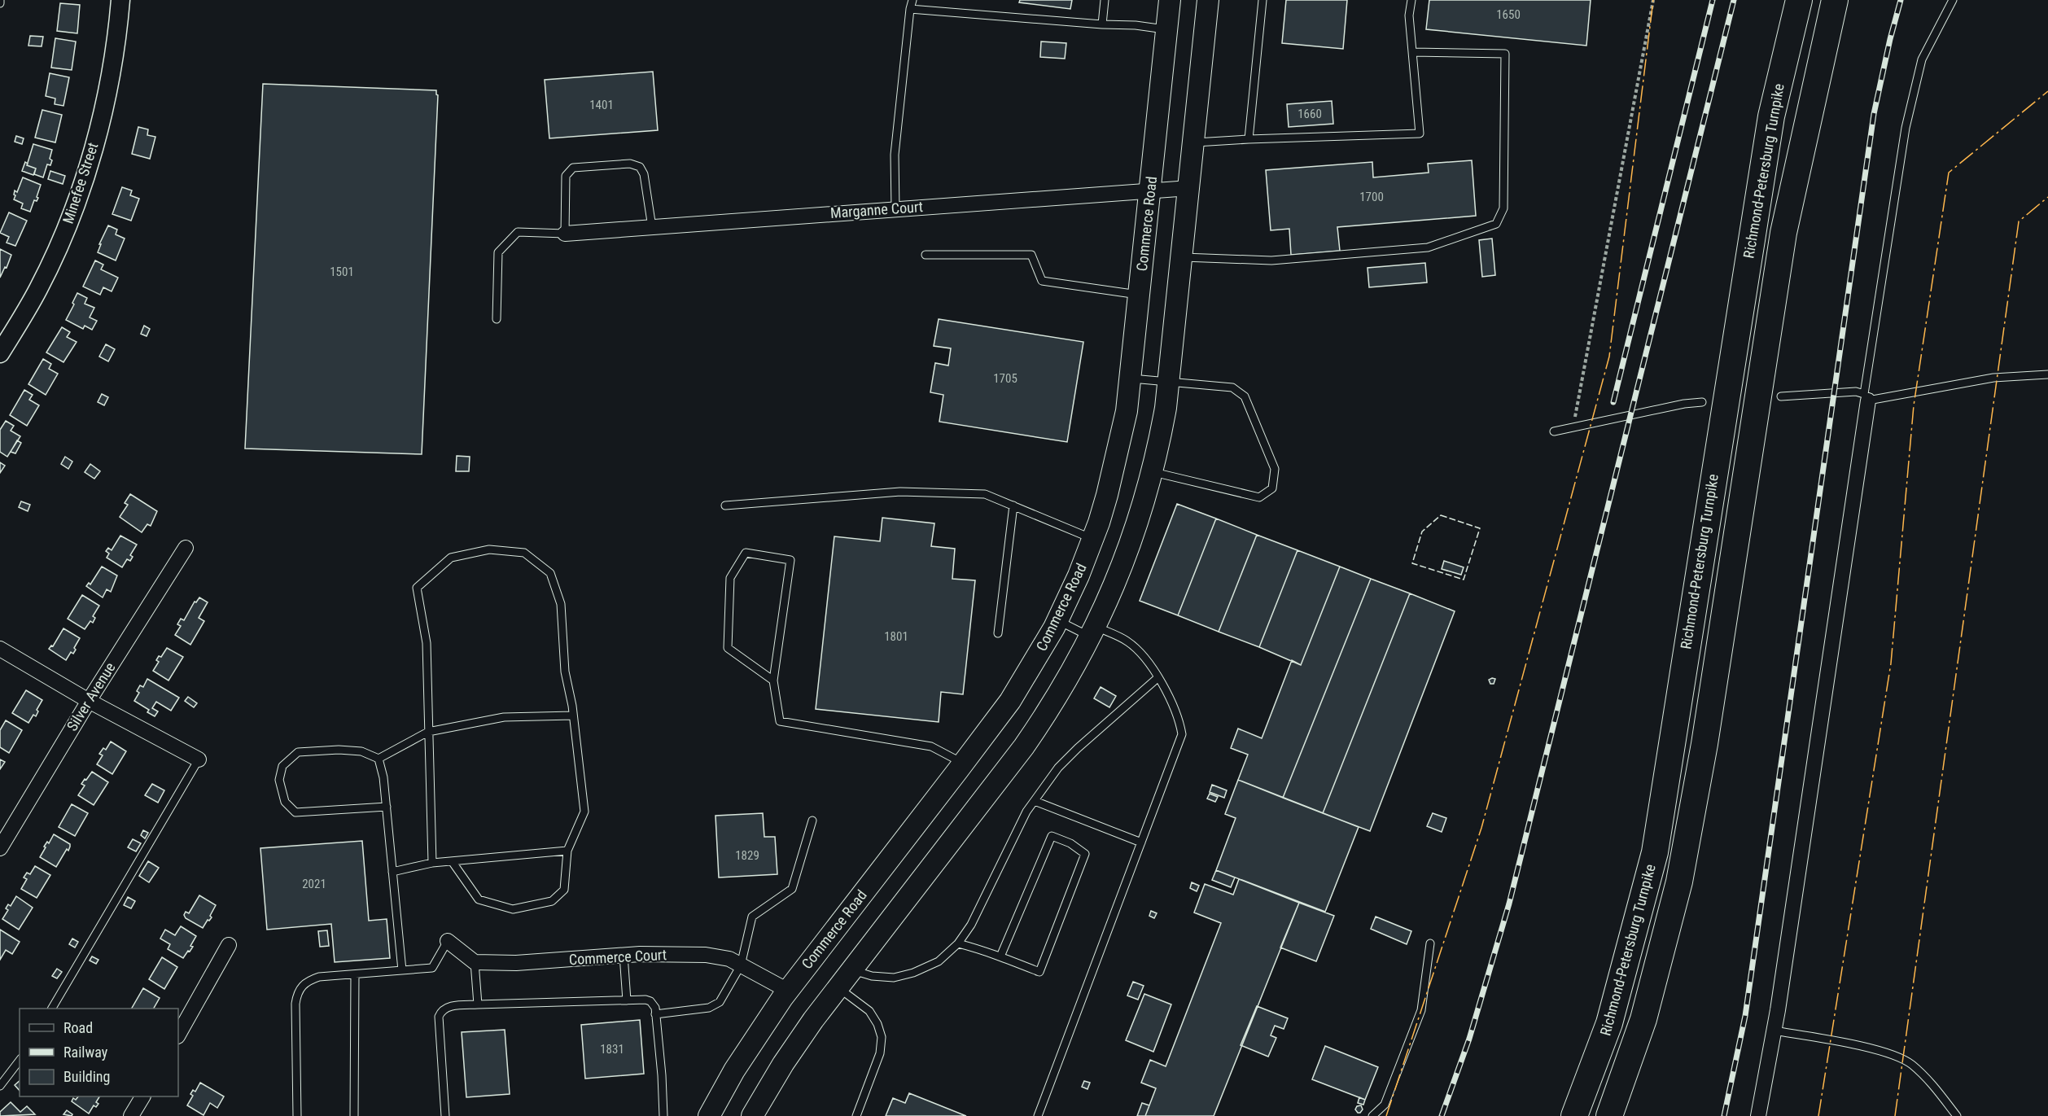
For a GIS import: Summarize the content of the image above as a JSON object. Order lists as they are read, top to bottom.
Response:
{
  "streets": {
    "highway": ["Richmond-Petersburg Turnpike"],
    "main road": ["Commerce Road"],
    "street": [
      "Minefee Street",
      "Marganne Court",
      "Silver Avenue",
      "Commerce Court"
    ]
  },
  "crossings": [
    ["Marganne Court", "Commerce Road"],
    ["Commerce Road", "Commerce Court"]
  ],
  "house_numbers": [
    "1650",
    "1401",
    "1660",
    "1700",
    "1501",
    "1705",
    "1801",
    "1829",
    "2021",
    "1831"
  ],
  "legend": ["Road", "Railway", "Building"]
}
